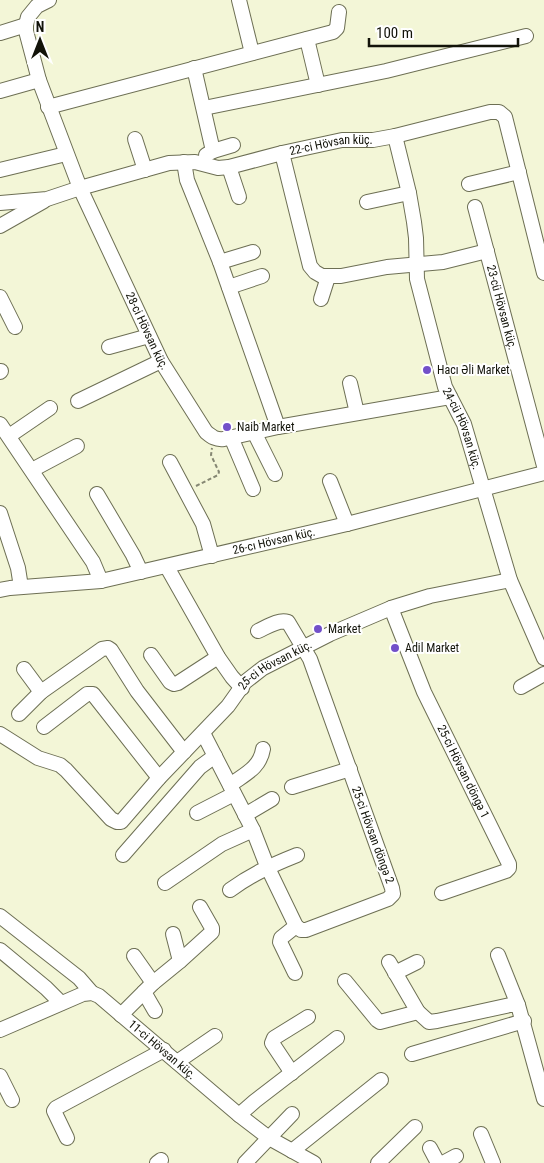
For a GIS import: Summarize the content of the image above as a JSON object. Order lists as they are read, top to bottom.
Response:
{
  "streets": {
    "street": [
      "22-ci Hövsan küç.",
      "23-cü Hövsan küç.",
      "28-ci Hövsan küç.",
      "24-cü Hövsan küç.",
      "26-cı Hövsan küç.",
      "25-ci Hövsan küç.",
      "25-ci Hövsan döngə 1",
      "25-ci Hövsan döngə 2",
      "11-ci Hövsan küç."
    ]
  },
  "crossings": [
    ["22-ci Hövsan küç.", "28-ci Hövsan küç."],
    ["22-ci Hövsan küç.", "24-cü Hövsan küç."],
    ["24-cü Hövsan küç.", "26-cı Hövsan küç."],
    ["24-cü Hövsan küç.", "25-ci Hövsan küç."],
    ["25-ci Hövsan küç.", "25-ci Hövsan döngə 1"],
    ["25-ci Hövsan küç.", "25-ci Hövsan döngə 2"]
  ],
  "places": [
    "Hacı Əli Market",
    "Naib Market",
    "Market",
    "Adil Market"
  ],
  "scale_bar": "100 m",
  "north": "top"
}
